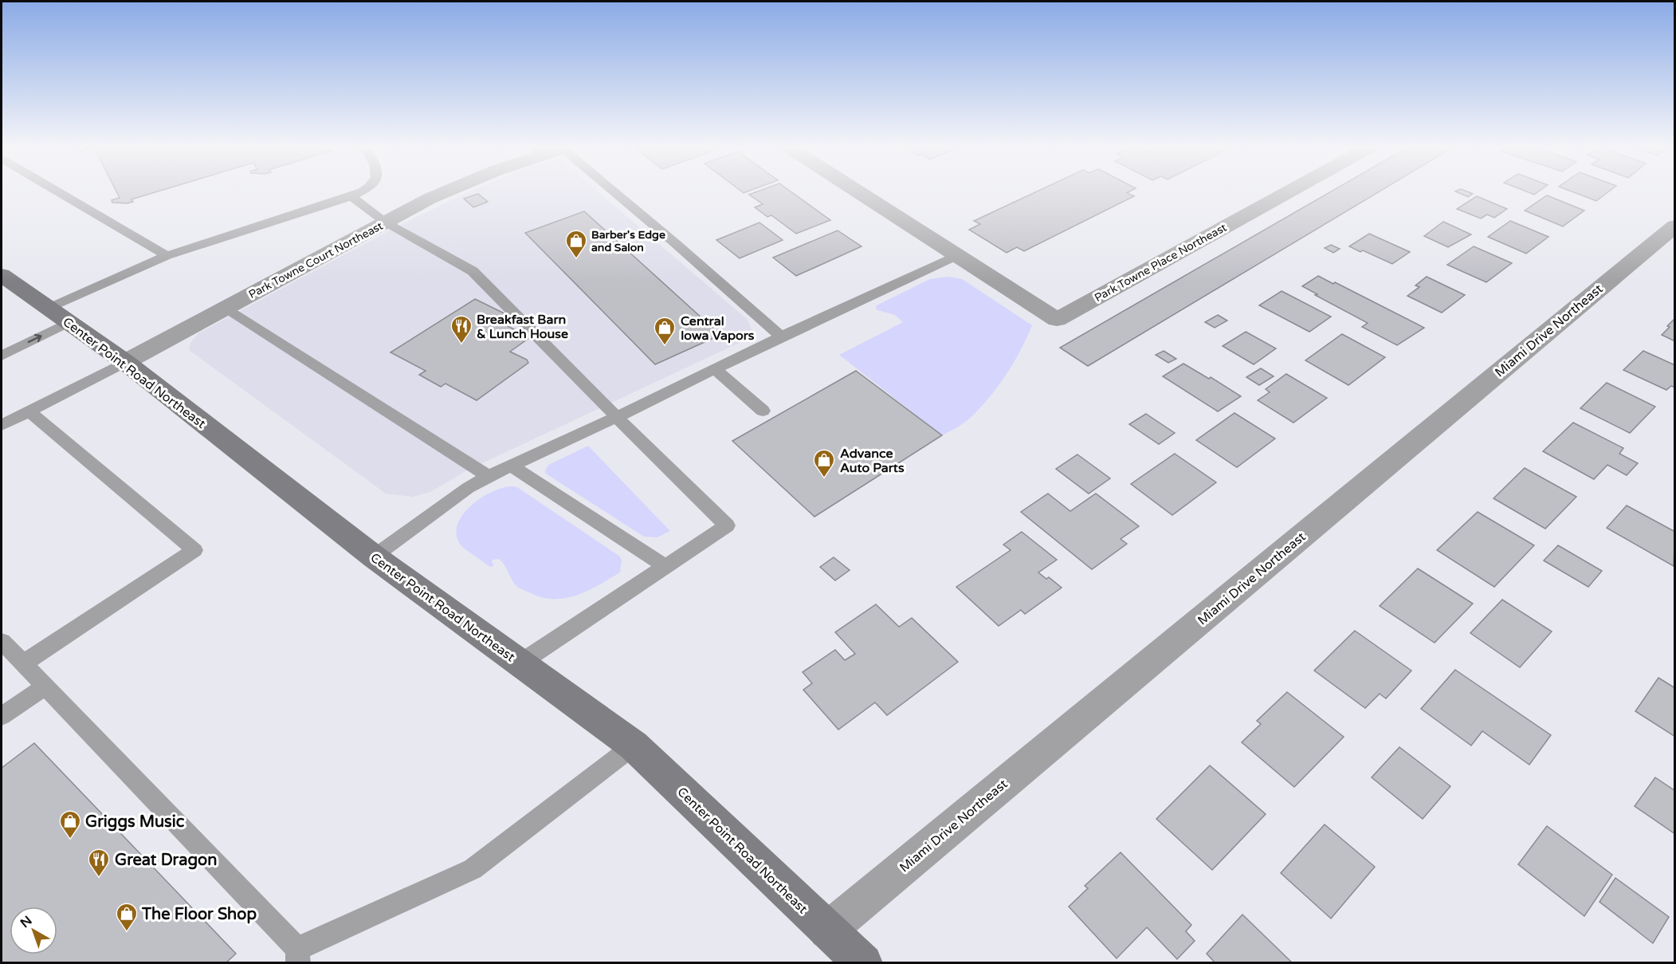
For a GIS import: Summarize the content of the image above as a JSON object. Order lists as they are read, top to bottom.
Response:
{
  "streets": {
    "main road": ["Center Point Road Northeast"],
    "street": ["Park Towne Court Northeast", "Park Towne Place Northeast", "Miami Drive Northeast"]
  },
  "crossings": [
    ["Park Towne Court Northeast", "Center Point Road Northeast"],
    ["Miami Drive Northeast", "Center Point Road Northeast"]
  ],
  "places": {
    "shop": [
      "Barber's Edge and Salon",
      "Central Iowa Vapors",
      "Advance Auto Parts",
      "Griggs Music",
      "The Floor Shop"
    ],
    "restaurant": ["Breakfast Barn & Lunch House", "Great Dragon"]
  },
  "north": "top left"
}
